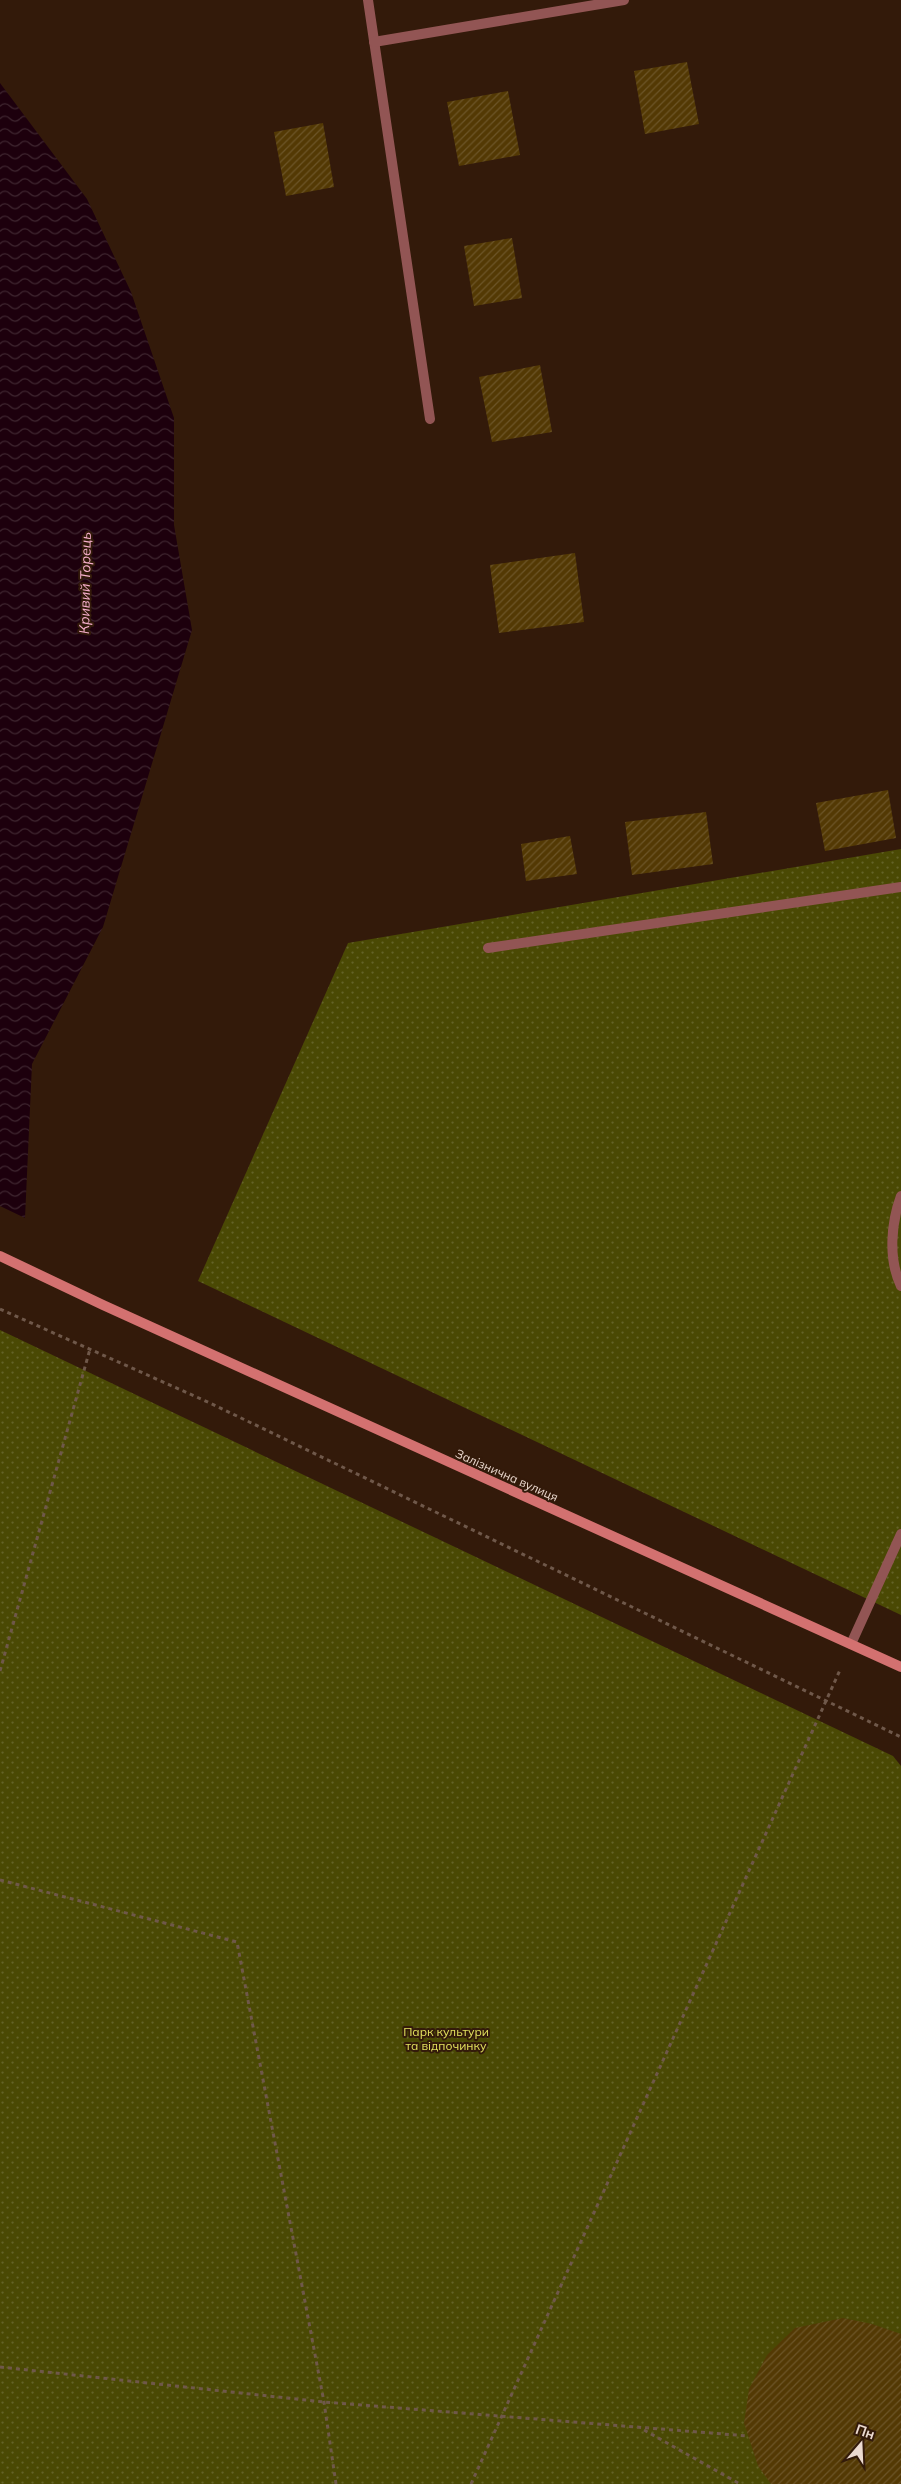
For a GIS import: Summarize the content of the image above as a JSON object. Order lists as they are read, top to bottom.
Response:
{
  "streets": {
    "street": ["Залізнична вулиця"]
  },
  "water": ["Кривий Торець"],
  "parks": ["Парк культури та відпочинку"],
  "north": "top"
}
